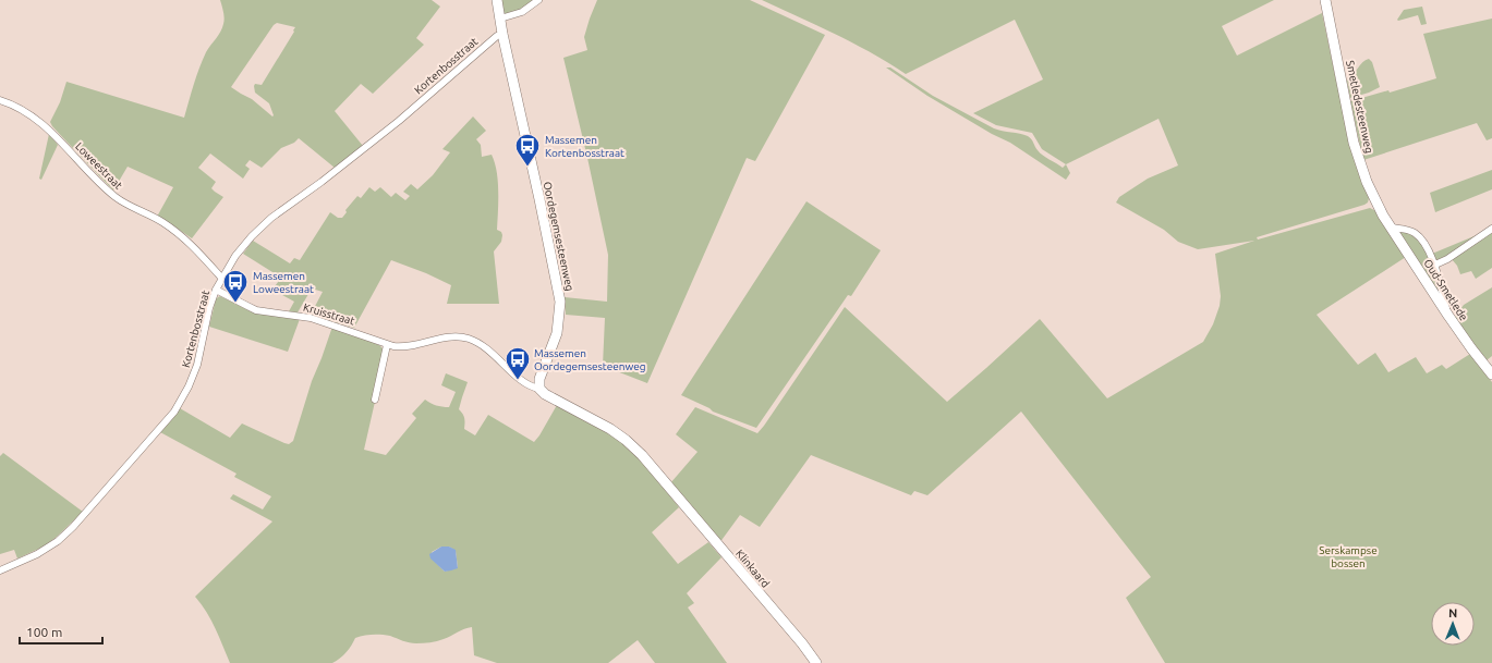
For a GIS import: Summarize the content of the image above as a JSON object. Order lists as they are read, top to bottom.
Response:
{
  "streets": {
    "street": [
      "Kortenbosstraat",
      "Smetledesteenweg",
      "Loweestraat",
      "Oordegemsesteenweg",
      "Oud-Smetlede",
      "Kruisstraat",
      "Klinkaard"
    ]
  },
  "crossings": [
    ["Kortenbosstraat", "Loweestraat"],
    ["Kortenbosstraat", "Oordegemsesteenweg"],
    ["Kortenbosstraat", "Kruisstraat"],
    ["Smetledesteenweg", "Oud-Smetlede"],
    ["Oordegemsesteenweg", "Kruisstraat"],
    ["Oordegemsesteenweg", "Klinkaard"],
    ["Kruisstraat", "Klinkaard"]
  ],
  "parks": ["Serskampse bossen"],
  "places": {
    "bus stop": ["Massemen Kortenbosstraat", "Massemen Loweestraat", "Massemen Oordegemsesteenweg"]
  },
  "scale_bar": "100 m",
  "north": "top"
}
